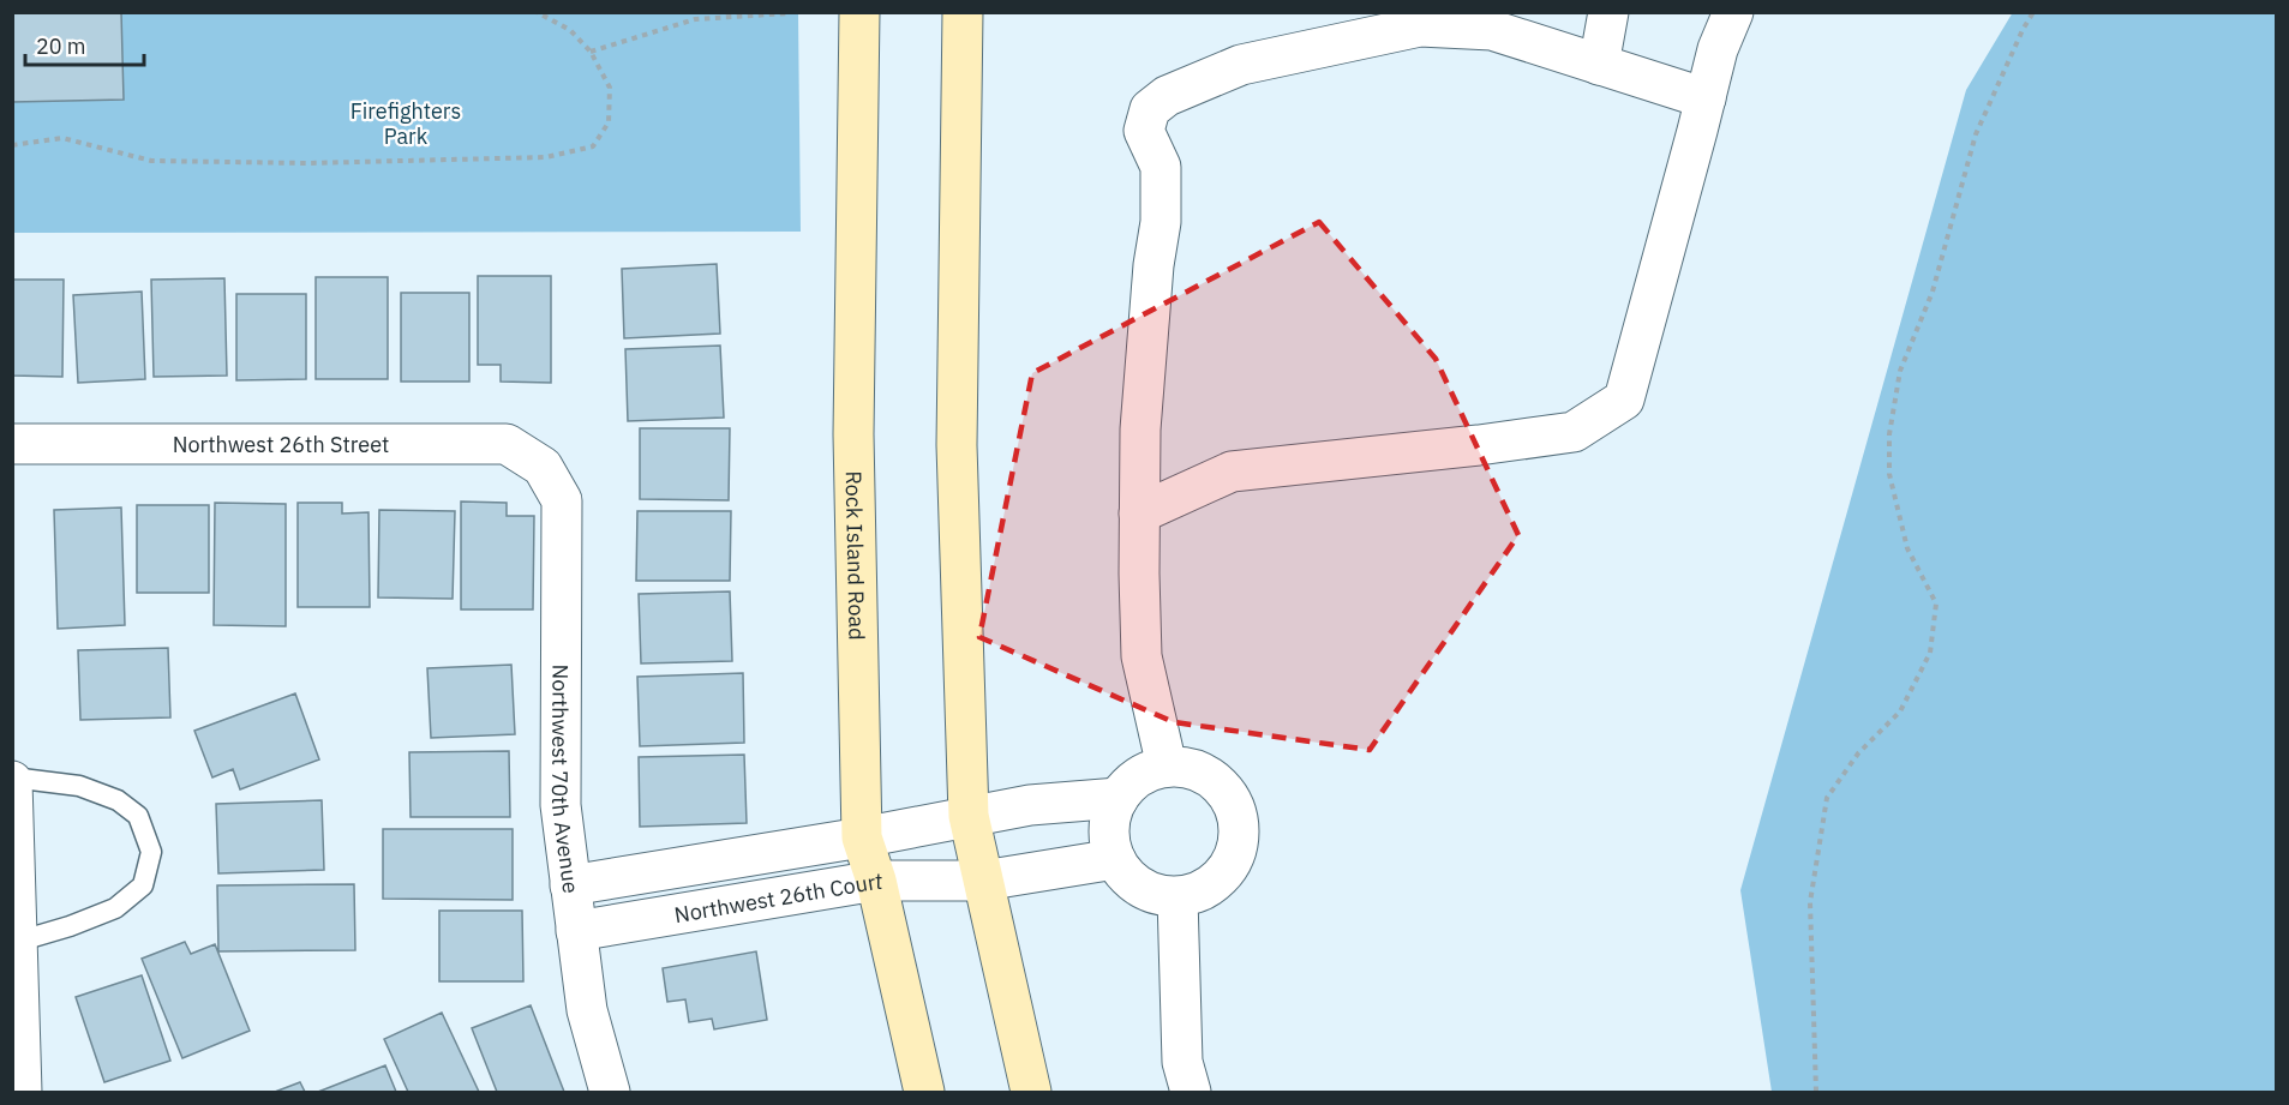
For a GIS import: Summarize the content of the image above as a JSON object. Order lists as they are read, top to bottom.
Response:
{
  "streets": {
    "main road": ["Rock Island Road"],
    "street": ["Northwest 26th Street", "Northwest 70th Avenue", "Northwest 26th Court"]
  },
  "crossings": [
    ["Northwest 26th Street", "Northwest 70th Avenue"],
    ["Rock Island Road", "Northwest 26th Court"],
    ["Northwest 70th Avenue", "Northwest 26th Court"]
  ],
  "parks": ["Firefighters Park"],
  "scale_bar": "20 m"
}
